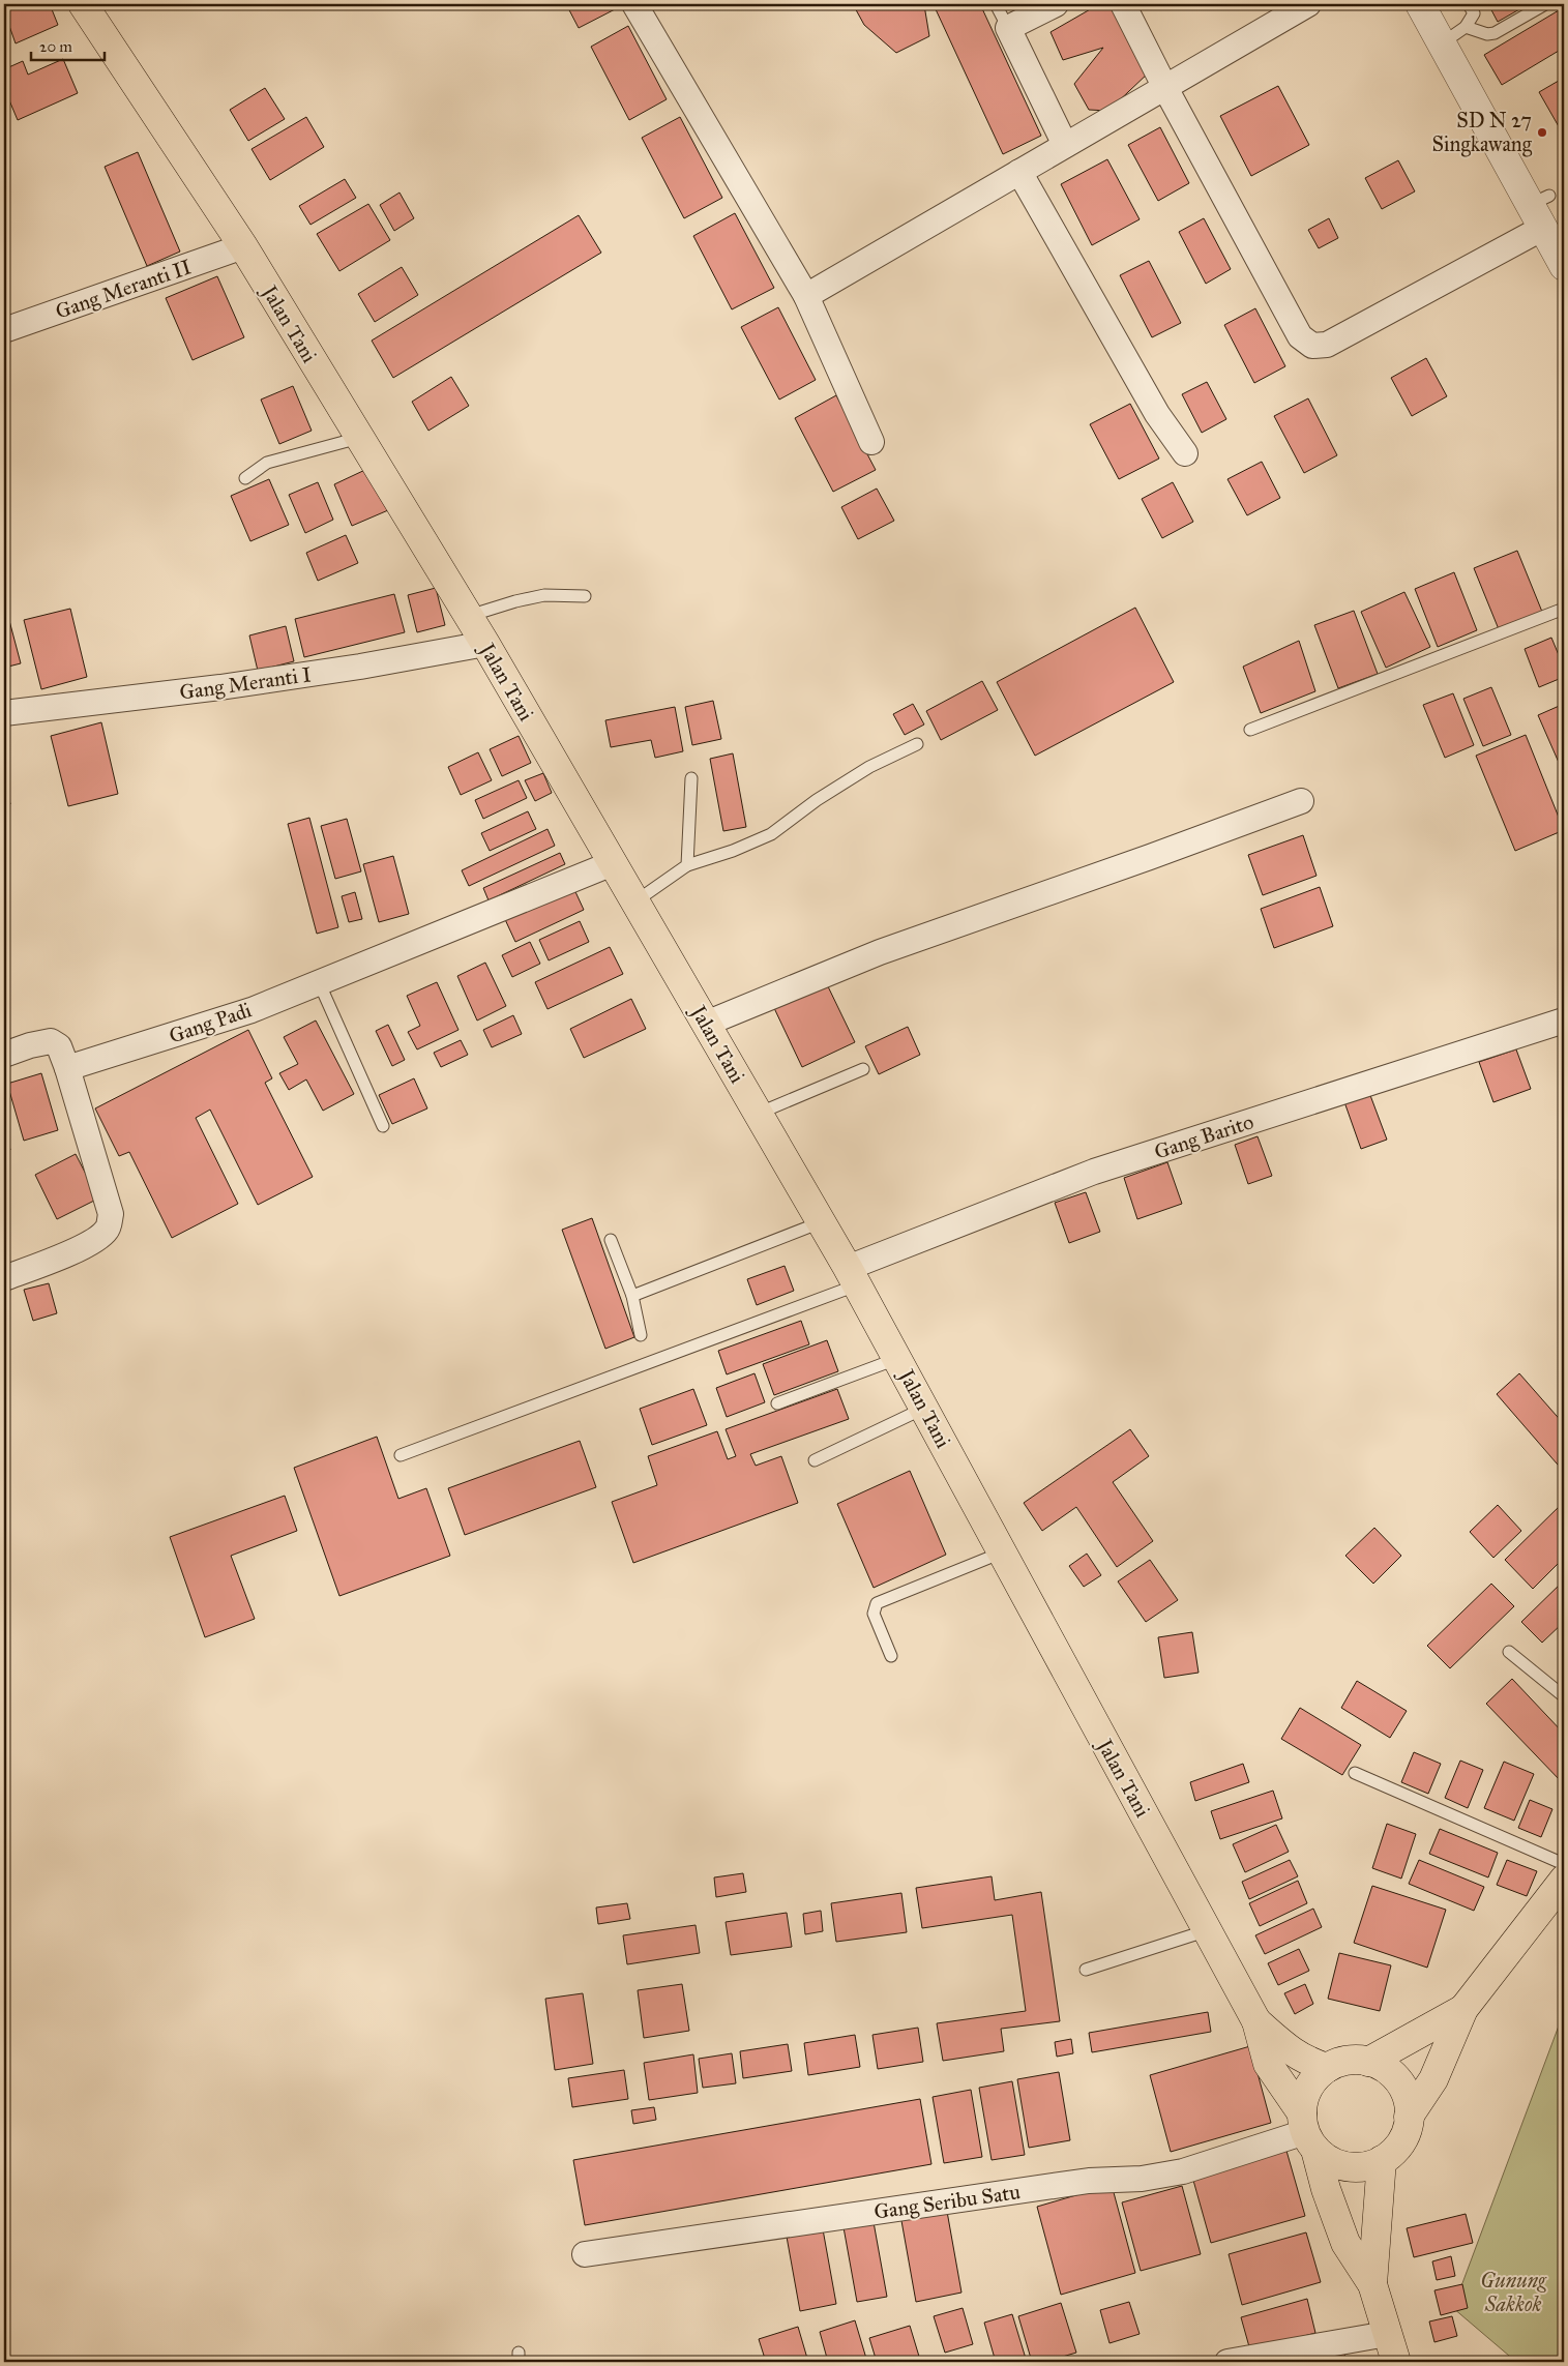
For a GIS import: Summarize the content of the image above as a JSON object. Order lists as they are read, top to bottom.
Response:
{
  "streets": {
    "main road": ["Jalan Tani"],
    "street": [
      "Gang Meranti II",
      "Gang Meranti I",
      "Gang Padi",
      "Gang Barito",
      "Gang Seribu Satu"
    ]
  },
  "crossings": [
    ["Gang Meranti II", "Jalan Tani"],
    ["Jalan Tani", "Gang Meranti I"],
    ["Jalan Tani", "Gang Padi"],
    ["Jalan Tani", "Gang Barito"],
    ["Jalan Tani", "Gang Seribu Satu"]
  ],
  "parks": ["Gunung Sakkok"],
  "places": ["SD N 27 Singkawang"],
  "scale_bar": "20 m"
}
